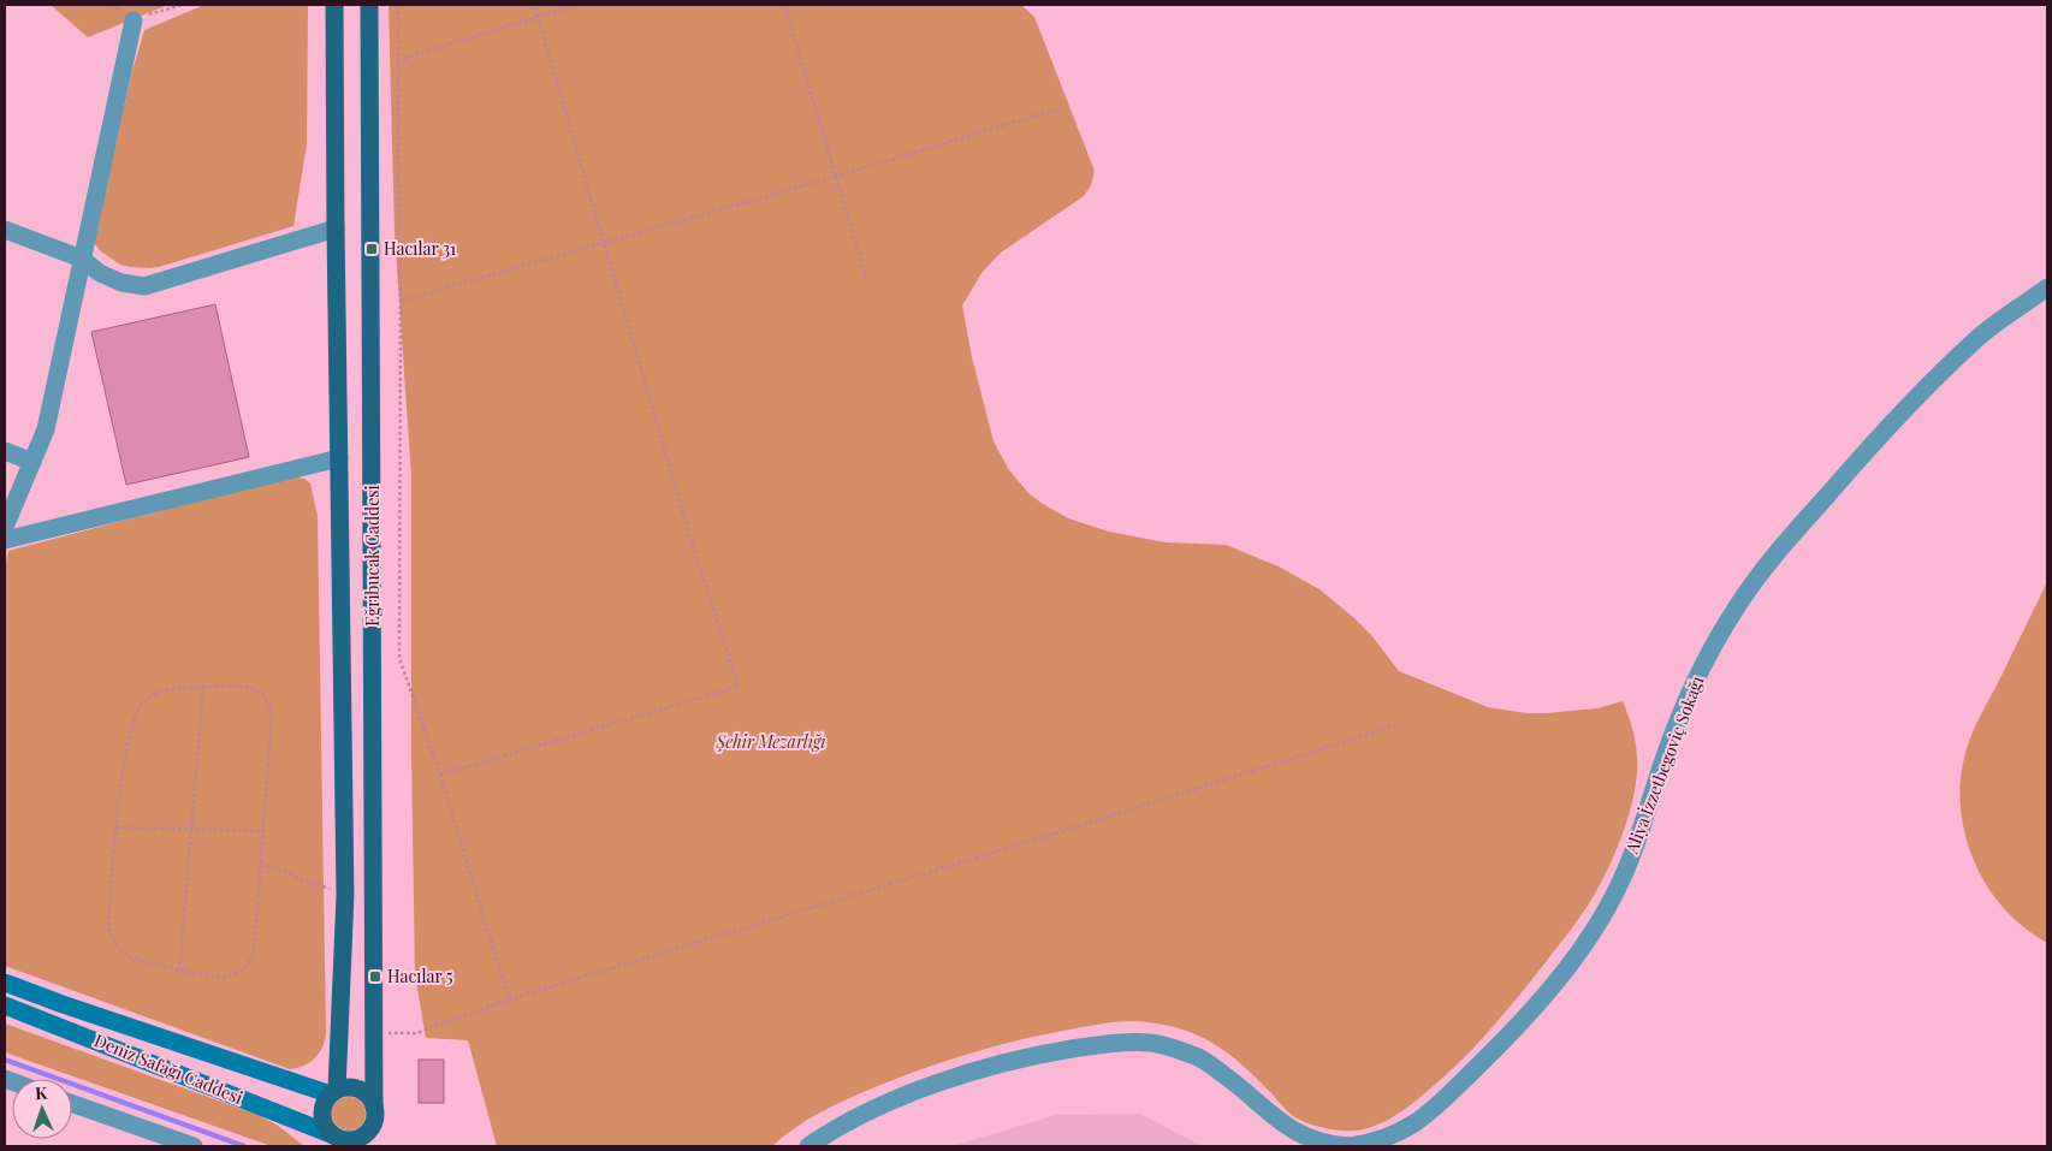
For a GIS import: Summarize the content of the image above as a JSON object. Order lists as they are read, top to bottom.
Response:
{
  "streets": {
    "main road": ["Eğribucak Caddesi", "Deniz Safağı Caddesi"],
    "street": ["Aliya İzzetbegoviç Sokağı"]
  },
  "crossings": [
    ["Eğribucak Caddesi", "Deniz Safağı Caddesi"]
  ],
  "parks": ["Şehir Mezarlığı"],
  "places": {
    "transit": ["Hacılar 31", "Hacılar 5"]
  },
  "north": "top"
}
